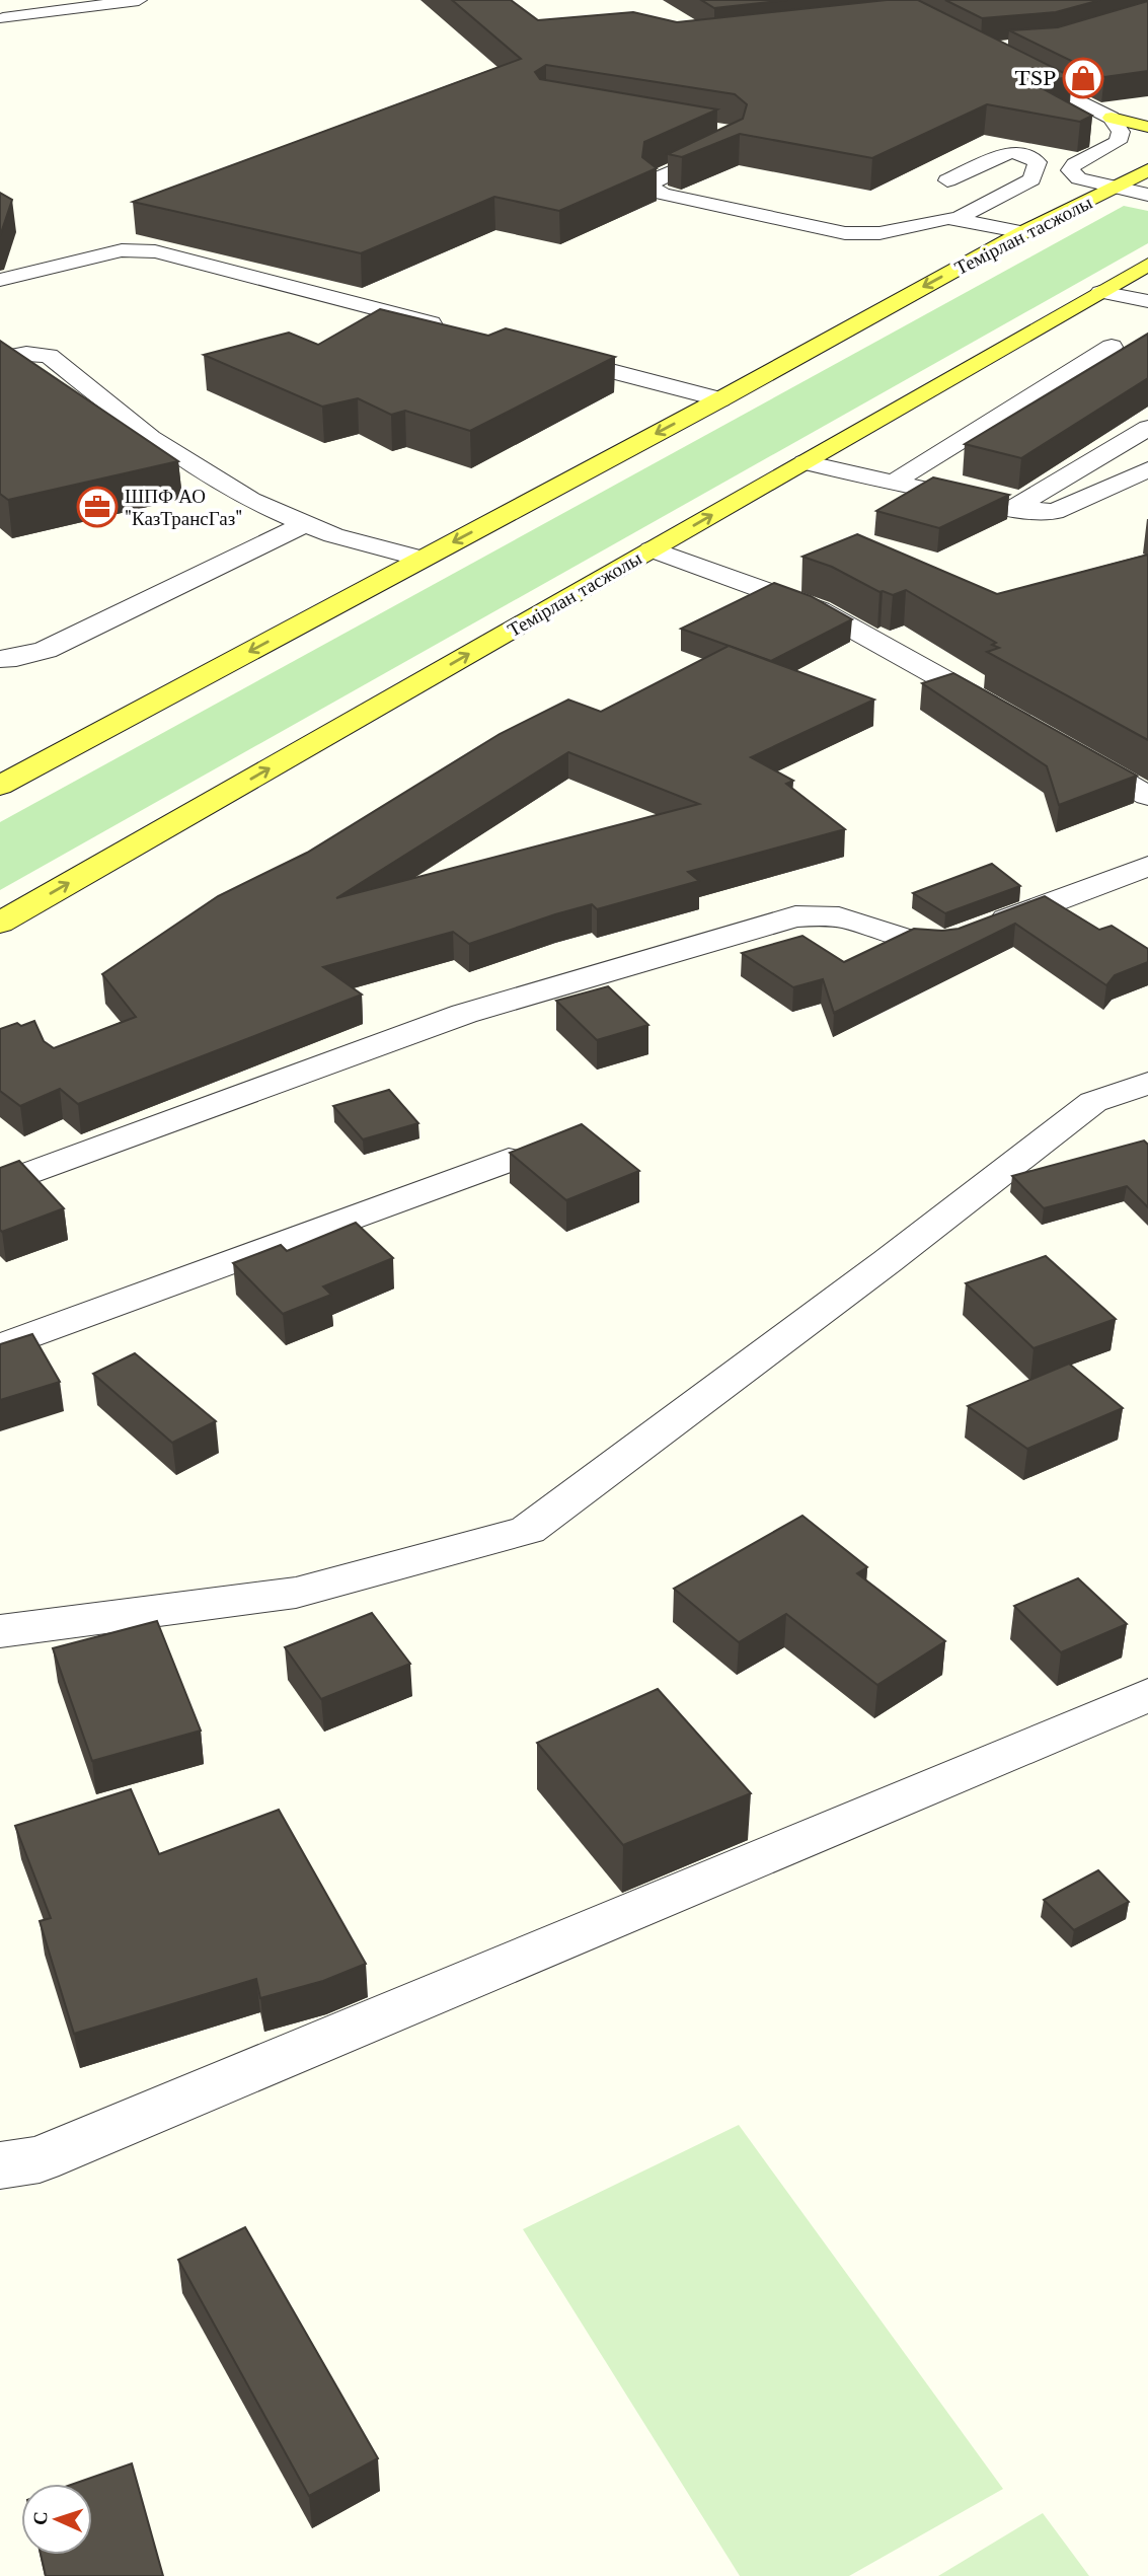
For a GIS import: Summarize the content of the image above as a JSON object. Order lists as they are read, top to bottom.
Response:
{
  "streets": {
    "main road": ["Темірлан тасжолы"]
  },
  "places": {
    "shop": ["TSP"],
    "office": ["ШПФ АО \"КазТрансГаз\""]
  },
  "north": "left"
}
